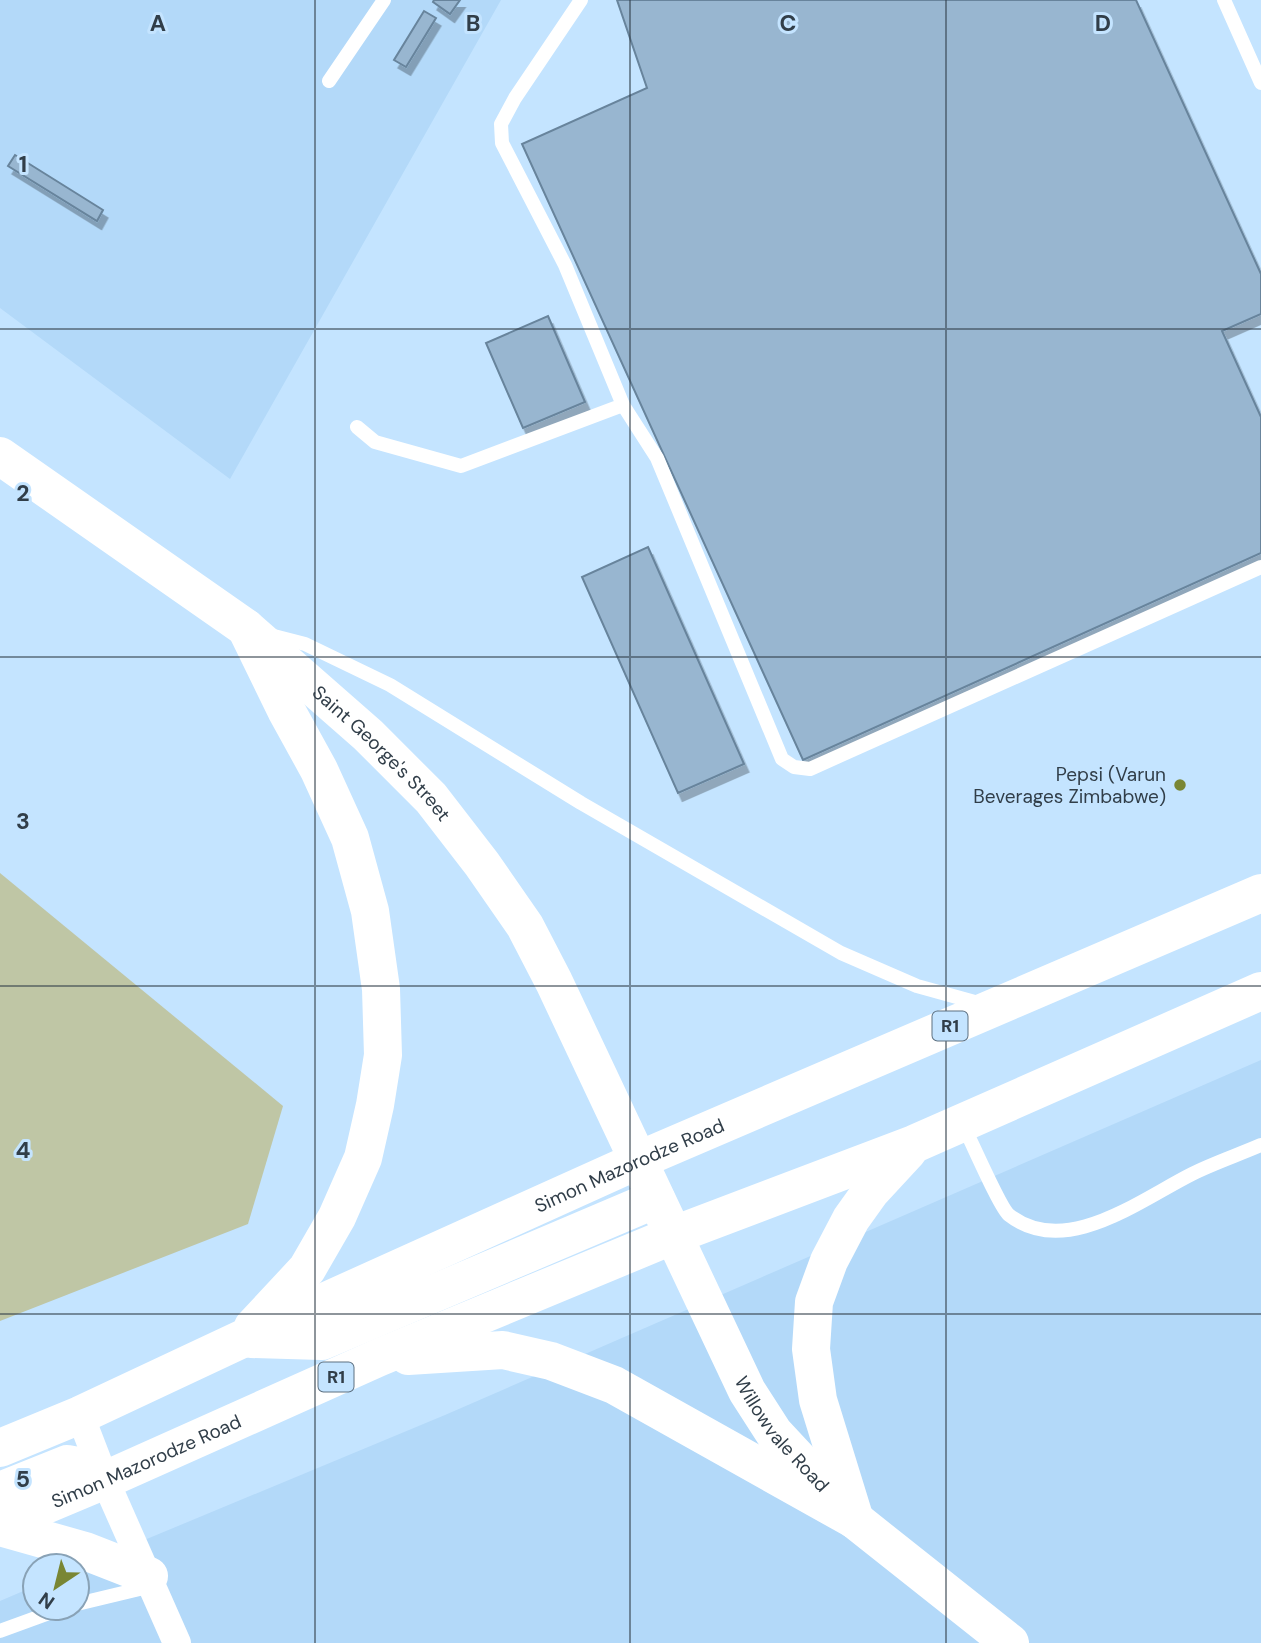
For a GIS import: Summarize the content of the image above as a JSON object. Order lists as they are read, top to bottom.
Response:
{
  "streets": {
    "main road": [
      "Saint George's Street",
      "R1",
      "Simon Mazorodze Road",
      "Willowvale Road"
    ]
  },
  "crossings": [
    ["Saint George's Street", "Simon Mazorodze Road"],
    ["Saint George's Street", "Willowvale Road"],
    ["Simon Mazorodze Road", "Willowvale Road"]
  ],
  "places": ["Pepsi (Varun Beverages Zimbabwe)"],
  "north": "bottom left",
  "grid": {
    "columns": [
      "A",
      "B",
      "C",
      "D"
    ],
    "rows": [
      "1",
      "2",
      "3",
      "4",
      "5"
    ]
  }
}
